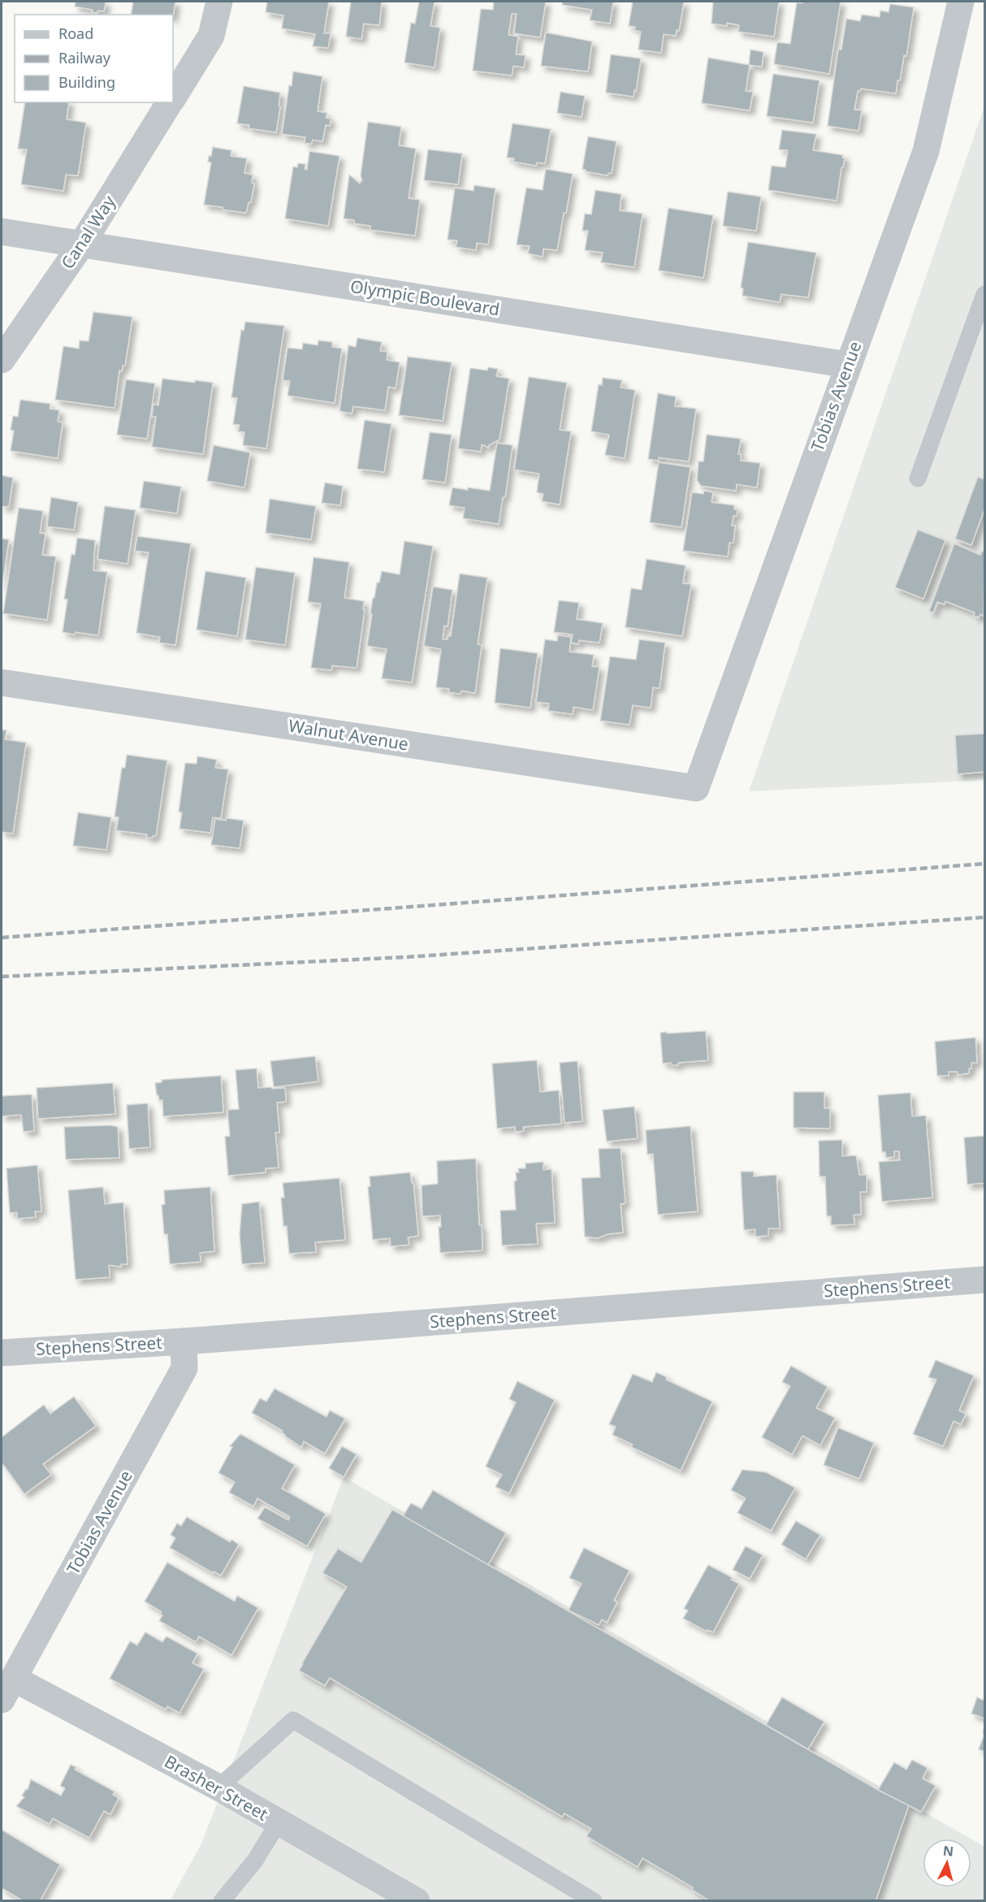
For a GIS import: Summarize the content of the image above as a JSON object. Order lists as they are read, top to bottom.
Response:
{
  "streets": {
    "street": [
      "Canal Way",
      "Olympic Boulevard",
      "Tobias Avenue",
      "Walnut Avenue",
      "Stephens Street",
      "Brasher Street"
    ]
  },
  "crossings": [
    ["Canal Way", "Olympic Boulevard"],
    ["Olympic Boulevard", "Tobias Avenue"],
    ["Tobias Avenue", "Walnut Avenue"],
    ["Tobias Avenue", "Stephens Street"],
    ["Tobias Avenue", "Brasher Street"]
  ],
  "legend": ["Road", "Railway", "Building"],
  "north": "top"
}
